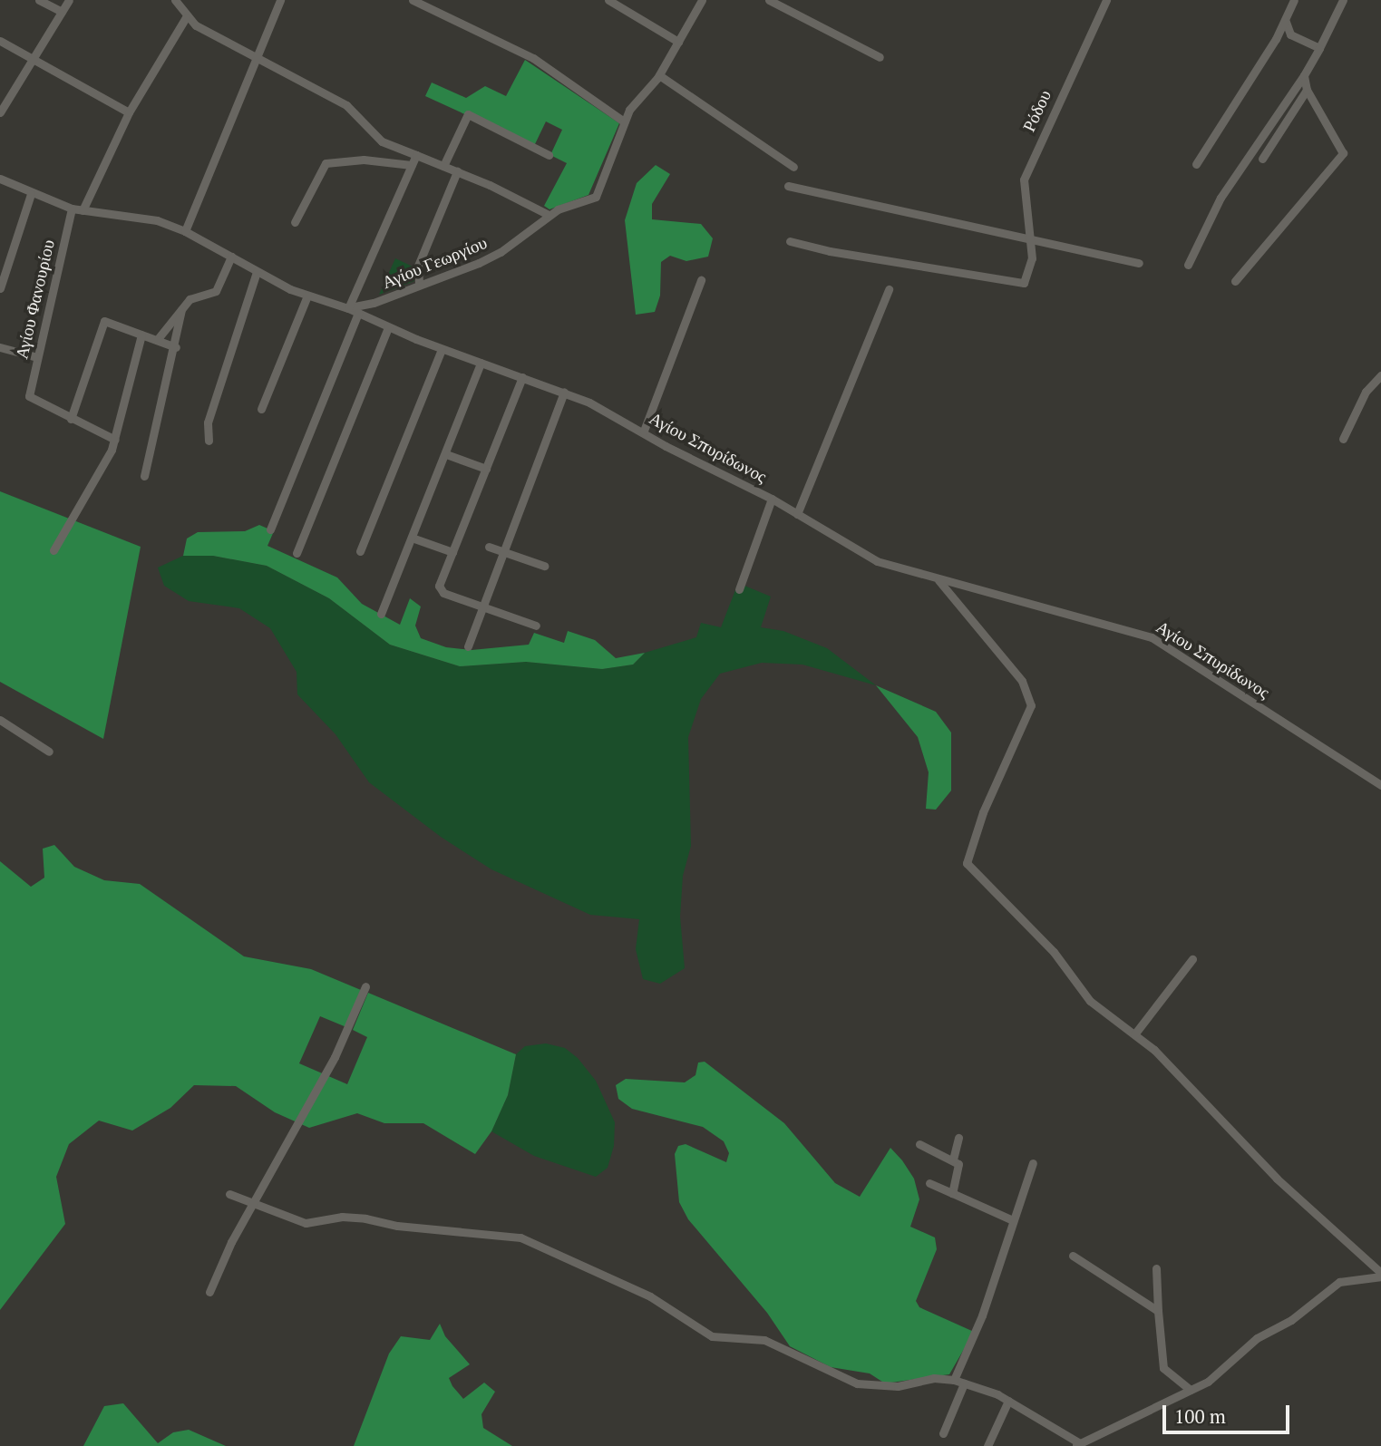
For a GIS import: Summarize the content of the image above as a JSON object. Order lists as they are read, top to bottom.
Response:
{
  "streets": {
    "street": [
      "Ρόδου",
      "Αγίου Γεωργίου",
      "Αγίου Φανουρίου",
      "Αγίου Σπυρίδωνος"
    ]
  },
  "crossings": [
    ["Αγίου Γεωργίου", "Αγίου Σπυρίδωνος"],
    ["Αγίου Φανουρίου", "Αγίου Σπυρίδωνος"]
  ],
  "scale_bar": "100 m"
}
